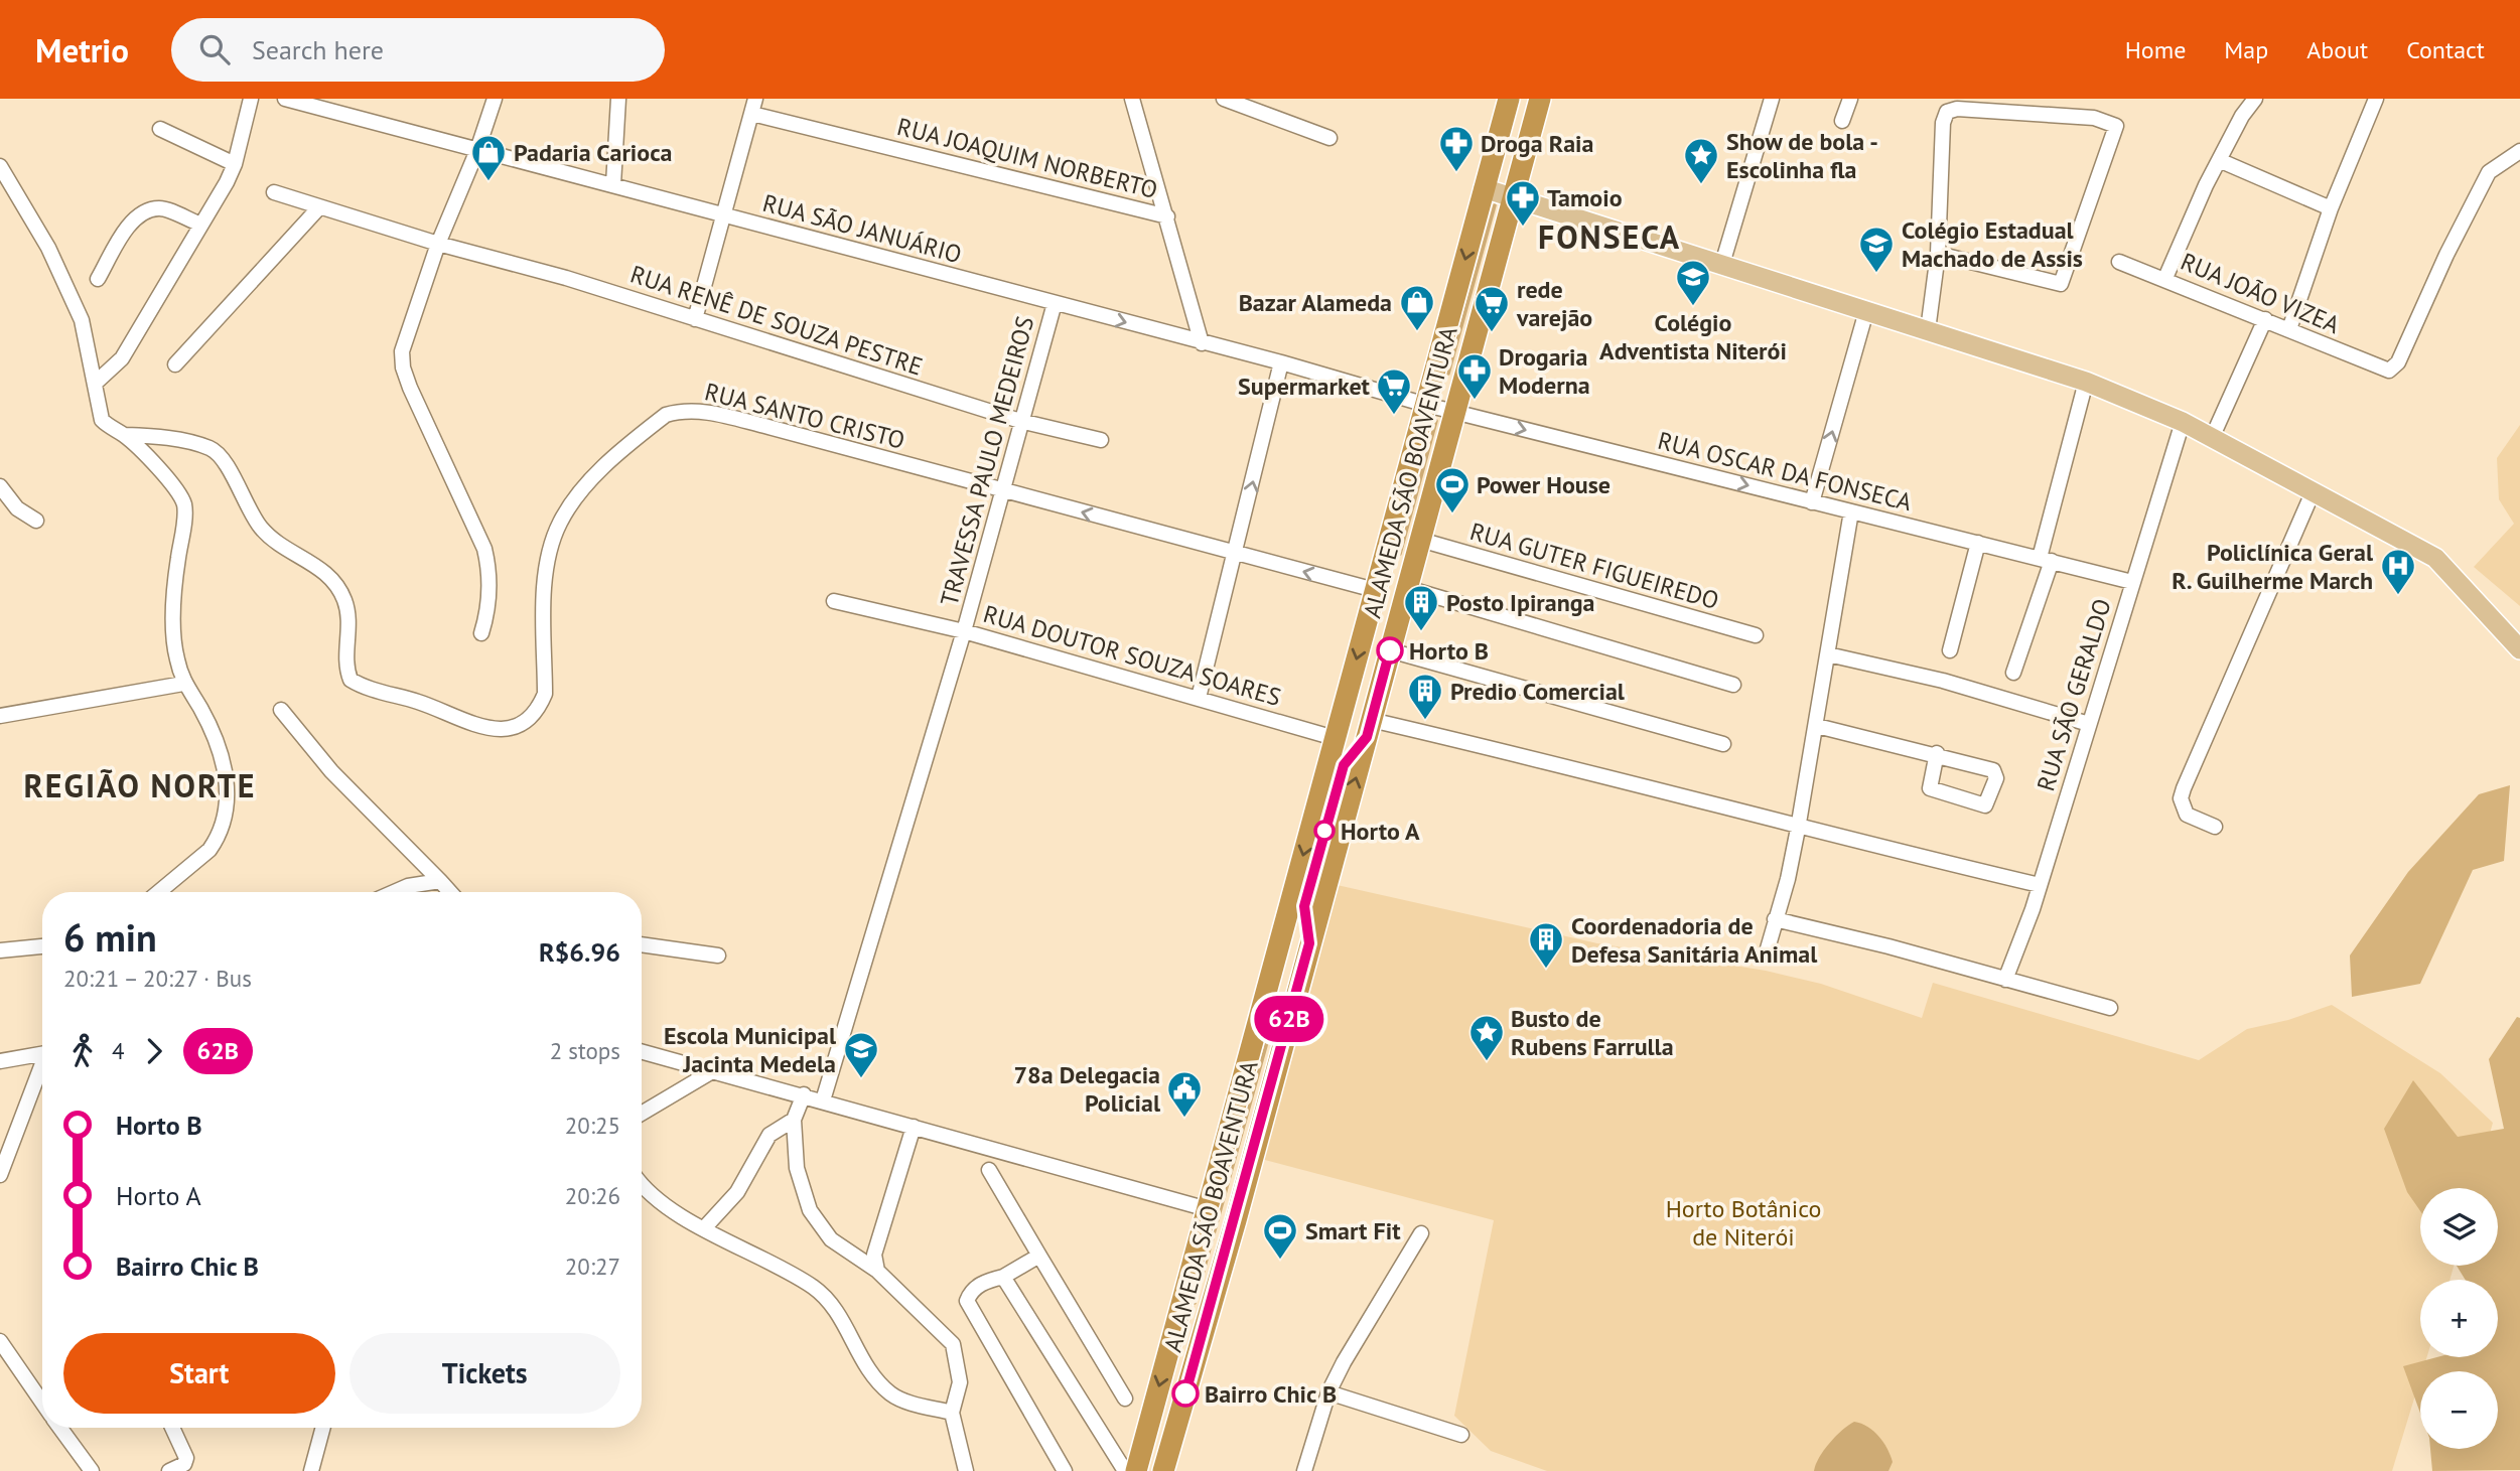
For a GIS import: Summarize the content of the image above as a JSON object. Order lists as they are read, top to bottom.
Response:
{
  "streets": {
    "highway": ["ALAMEDA SÃO BOAVENTURA"],
    "street": [
      "RUA JOAQUIM NORBERTO",
      "RUA SÃO JANUÁRIO",
      "RUA JOÃO VIZEA",
      "RUA RENÊ DE SOUZA PESTRE",
      "RUA SANTO CRISTO",
      "TRAVESSA PAULO MEDEIROS",
      "RUA OSCAR DA FONSECA",
      "RUA GUTER FIGUEIREDO",
      "RUA DOUTOR SOUZA SOARES",
      "RUA SÃO GERALDO"
    ]
  },
  "crossings": [
    ["RUA SÃO JANUÁRIO", "TRAVESSA PAULO MEDEIROS"],
    ["RUA SÃO JANUÁRIO", "RUA OSCAR DA FONSECA"],
    ["RUA SÃO JANUÁRIO", "ALAMEDA SÃO BOAVENTURA"],
    ["RUA RENÊ DE SOUZA PESTRE", "TRAVESSA PAULO MEDEIROS"],
    ["RUA SANTO CRISTO", "TRAVESSA PAULO MEDEIROS"],
    ["RUA SANTO CRISTO", "ALAMEDA SÃO BOAVENTURA"],
    ["TRAVESSA PAULO MEDEIROS", "RUA DOUTOR SOUZA SOARES"],
    ["RUA OSCAR DA FONSECA", "ALAMEDA SÃO BOAVENTURA"],
    ["RUA OSCAR DA FONSECA", "RUA SÃO GERALDO"],
    ["ALAMEDA SÃO BOAVENTURA", "RUA GUTER FIGUEIREDO"],
    ["ALAMEDA SÃO BOAVENTURA", "RUA DOUTOR SOUZA SOARES"]
  ],
  "one_way": ["RUA OSCAR DA FONSECA"],
  "districts": ["FONSECA", "REGIÃO NORTE"],
  "parks": ["Horto Botânico de Niterói"],
  "places": {
    "pharmacy": ["Droga Raia", "Tamoio", "Drogaria Moderna"],
    "shop": ["Padaria Carioca", "Bazar Alameda"],
    "place": ["Show de bola - Escolinha fla", "Busto de Rubens Farrulla"],
    "school or university": ["Colégio Estadual Machado de Assis", "Colégio Adventista Niterói", "Escola Municipal Jacinta Medela"],
    "supermarket": ["rede varejão", "Supermarket"],
    "sports": ["Power House", "Smart Fit"],
    "hospital": ["Policlínica Geral R. Guilherme March"],
    "building": ["Posto Ipiranga", "Predio Comercial", "Coordenadoria de Defesa Sanitária Animal"],
    "other": ["Horto B", "Horto A", "Bairro Chic B"],
    "public building": ["78a Delegacia Policial"]
  },
  "lines": ["bus line 62B"],
  "page": {
    "header": "Metrio",
    "search": "Search here",
    "nav": [
      "Home",
      "Map",
      "About",
      "Contact"
    ],
    "on_map": "62B",
    "heading": ["6 min", "20:21 – 20:27 · Bus", "R$6.96"],
    "legs": ["4", "62B", "2 stops"],
    "list": [
      {
        "name": "Horto B",
        "value": "20:25"
      },
      {
        "name": "Horto A",
        "value": "20:26"
      },
      {
        "name": "Bairro Chic B",
        "value": "20:27"
      }
    ],
    "map_buttons": ["+", "−"],
    "buttons": ["Start", "Tickets"]
  }
}
